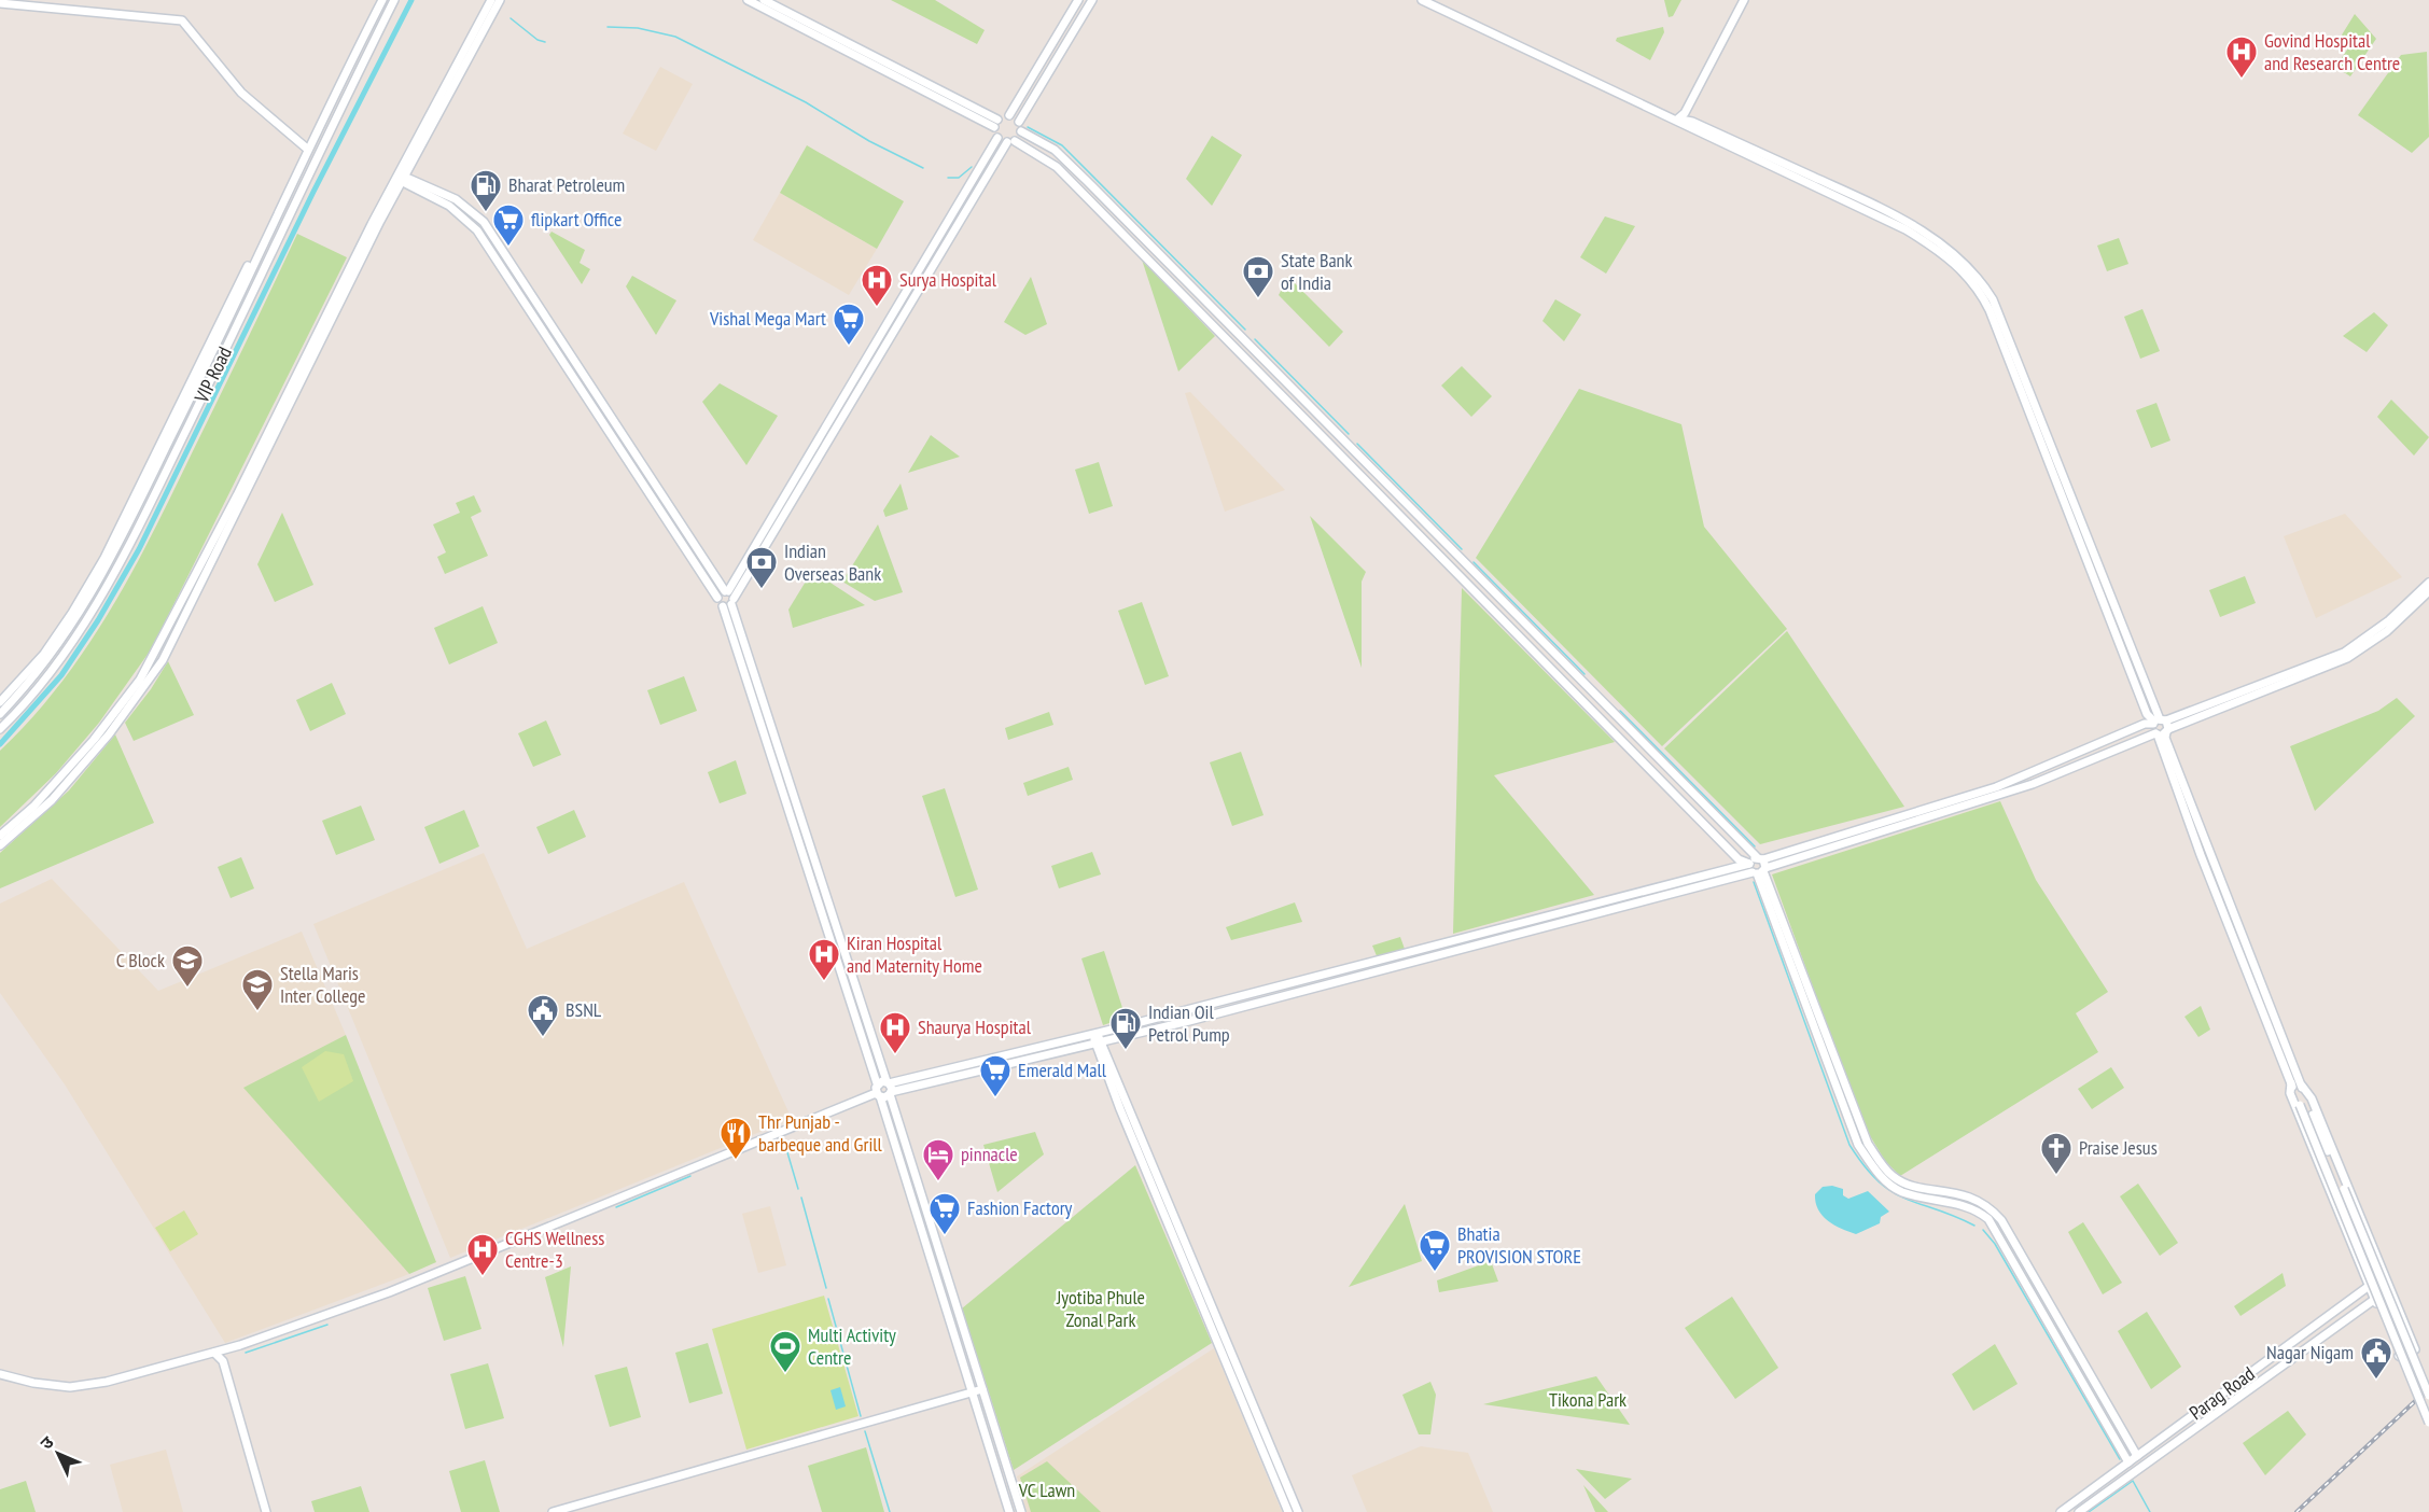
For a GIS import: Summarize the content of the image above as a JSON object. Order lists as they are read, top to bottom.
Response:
{
  "streets": {
    "street": ["VIP Road", "Parag Road"]
  },
  "parks": ["Jyotiba Phule Zonal Park", "Tikona Park", "VC Lawn"],
  "places": {
    "hospital": [
      "Govind Hospital and Research Centre",
      "Surya Hospital",
      "Kiran Hospital and Maternity Home",
      "Shaurya Hospital",
      "CGHS Wellness Centre-3"
    ],
    "fuel station": ["Bharat Petroleum", "Indian Oil Petrol Pump"],
    "supermarket": [
      "flipkart Office",
      "Vishal Mega Mart",
      "Emerald Mall",
      "Fashion Factory",
      "Bhatia PROVISION STORE"
    ],
    "bank": ["State Bank of India", "Indian Overseas Bank"],
    "school or university": ["C Block", "Stella Maris Inter College"],
    "public building": ["BSNL", "Nagar Nigam"],
    "restaurant": ["Thr Punjab - barbeque and Grill"],
    "church": ["Praise Jesus"],
    "hotel": ["pinnacle"],
    "sports": ["Multi Activity Centre"]
  },
  "north": "top left"
}
